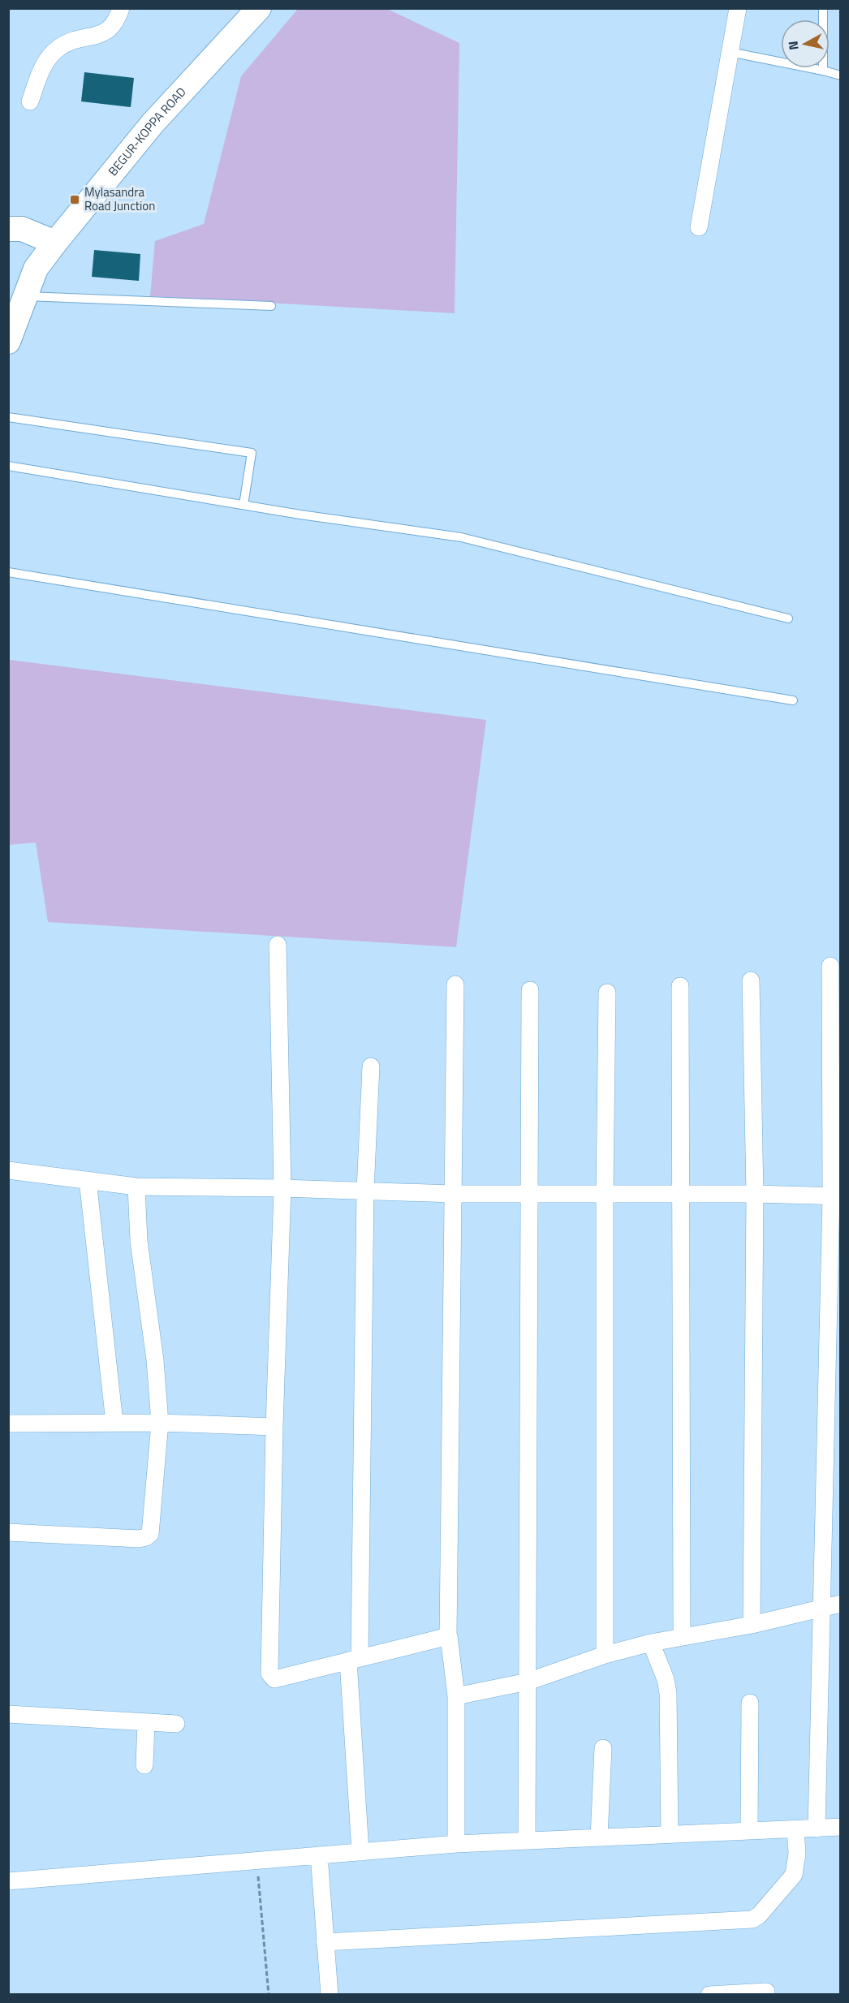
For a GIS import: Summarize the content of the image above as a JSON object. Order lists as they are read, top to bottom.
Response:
{
  "streets": {
    "main road": ["BEGUR-KOPPA ROAD"]
  },
  "places": {
    "transit": ["Mylasandra Road Junction"]
  },
  "north": "left"
}
